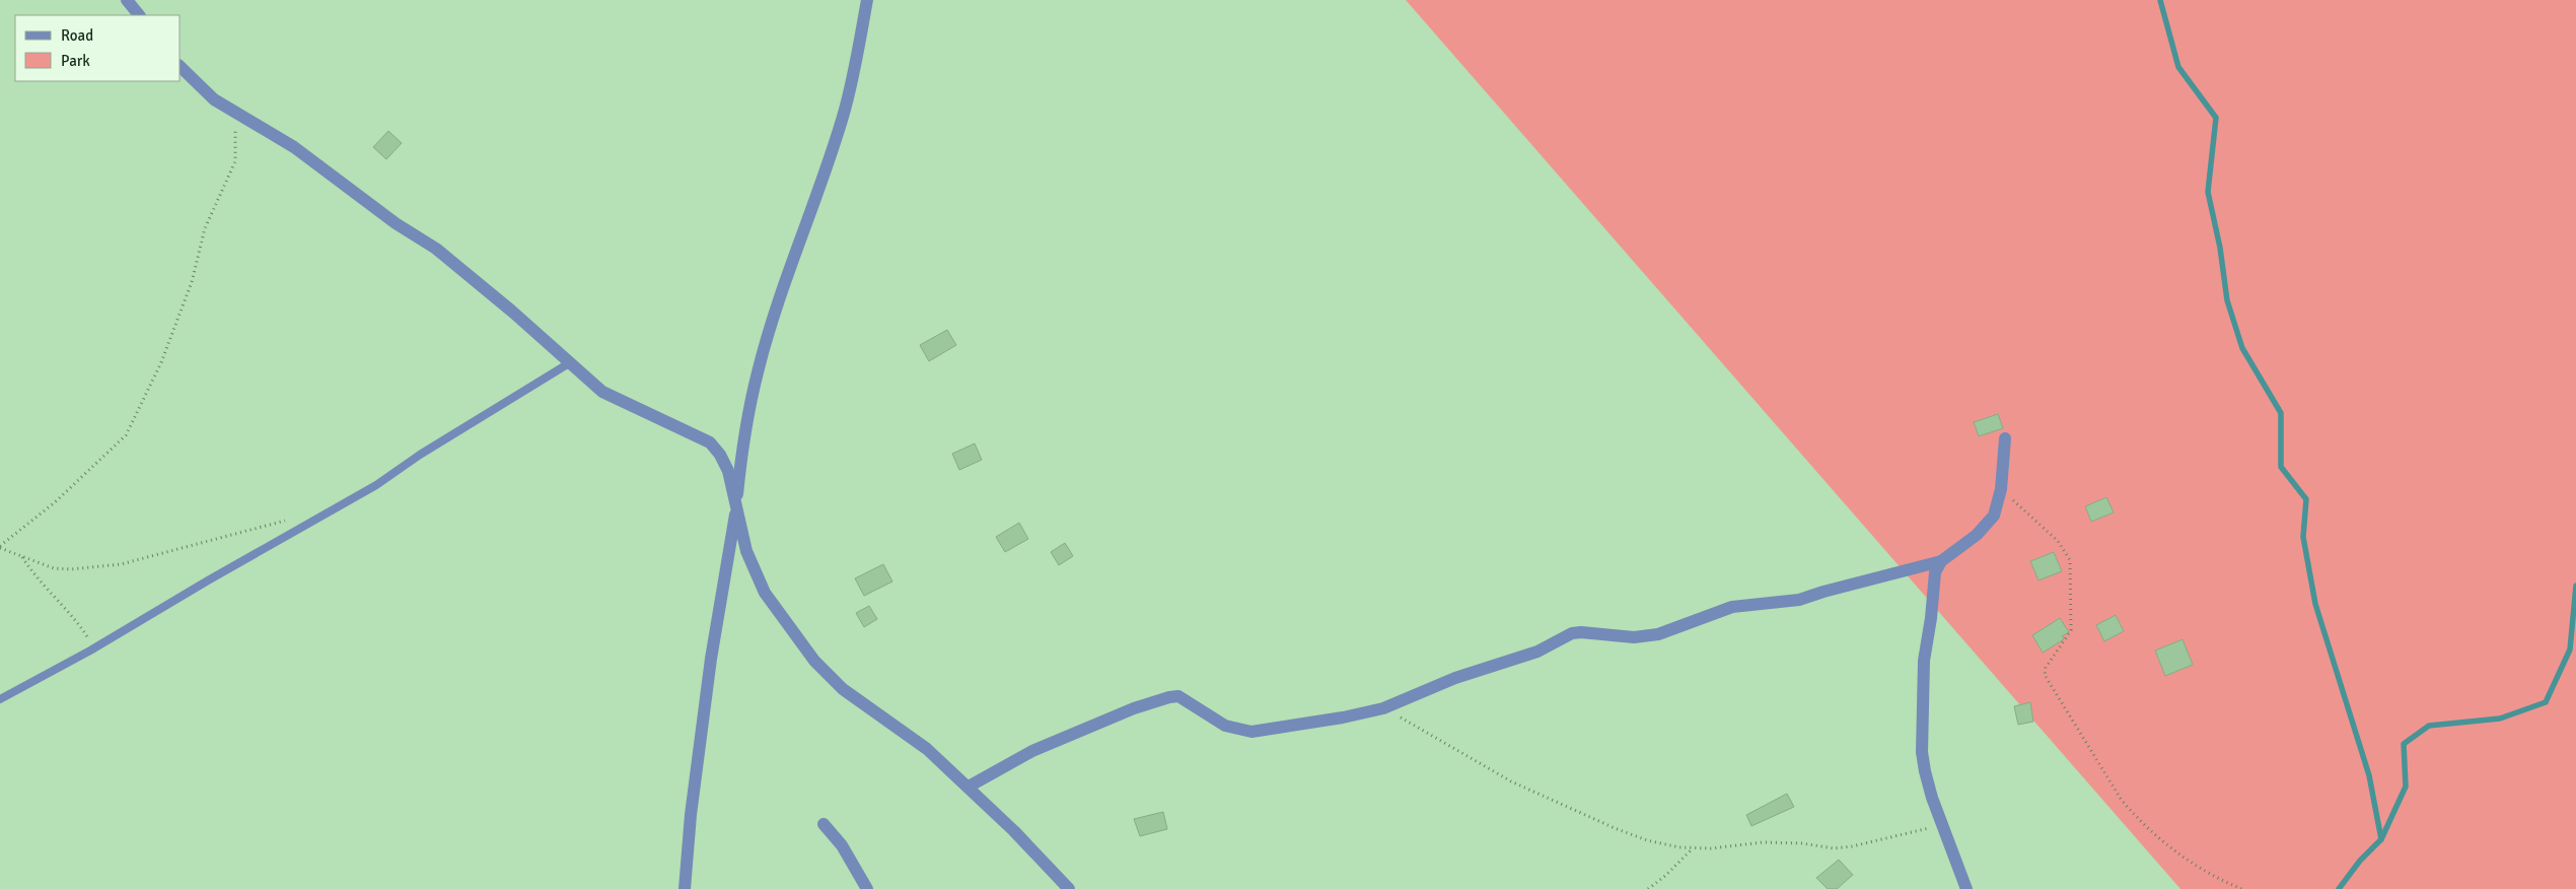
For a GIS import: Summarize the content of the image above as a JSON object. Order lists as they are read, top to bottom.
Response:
{
  "legend": ["Road", "Park"]
}
